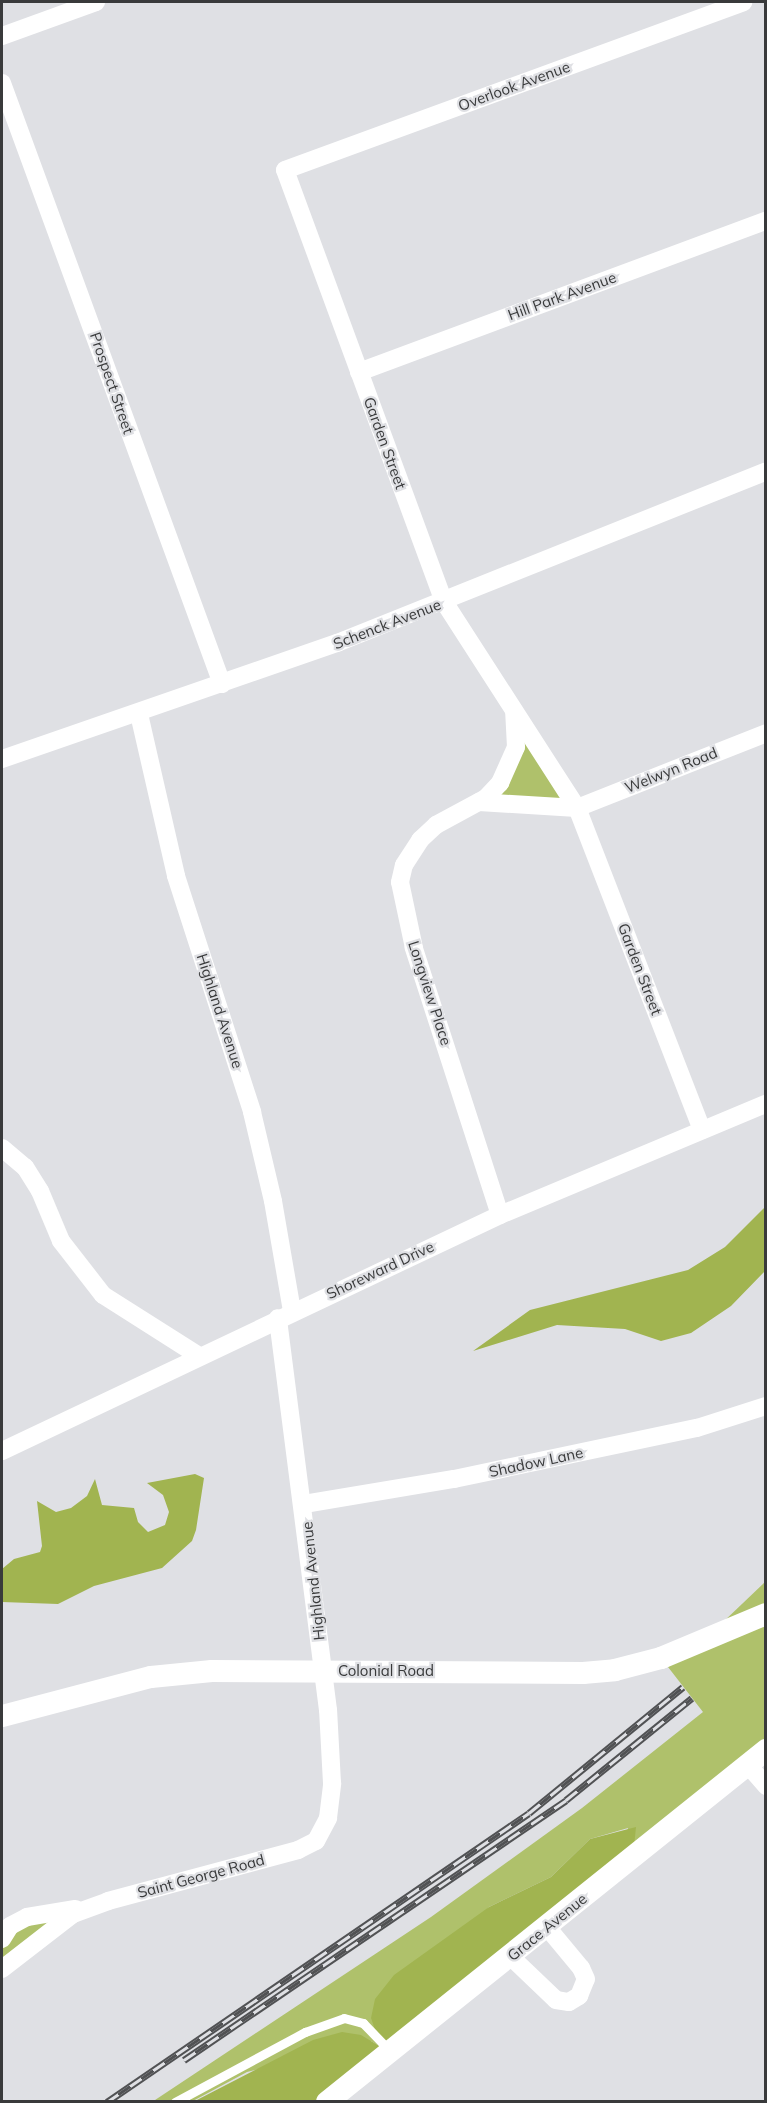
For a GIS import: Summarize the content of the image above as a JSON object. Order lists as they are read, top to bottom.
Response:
{
  "streets": {
    "street": [
      "Overlook Avenue",
      "Hill Park Avenue",
      "Prospect Street",
      "Garden Street",
      "Schenck Avenue",
      "Welwyn Road",
      "Longview Place",
      "Highland Avenue",
      "Shoreward Drive",
      "Shadow Lane",
      "Colonial Road",
      "Saint George Road",
      "Grace Avenue"
    ]
  },
  "crossings": [
    ["Overlook Avenue", "Garden Street"],
    ["Hill Park Avenue", "Garden Street"],
    ["Prospect Street", "Schenck Avenue"],
    ["Garden Street", "Schenck Avenue"],
    ["Garden Street", "Welwyn Road"],
    ["Garden Street", "Longview Place"],
    ["Garden Street", "Shoreward Drive"],
    ["Schenck Avenue", "Highland Avenue"],
    ["Longview Place", "Shoreward Drive"],
    ["Highland Avenue", "Shoreward Drive"],
    ["Highland Avenue", "Shadow Lane"],
    ["Highland Avenue", "Colonial Road"],
    ["Highland Avenue", "Saint George Road"]
  ]
}
